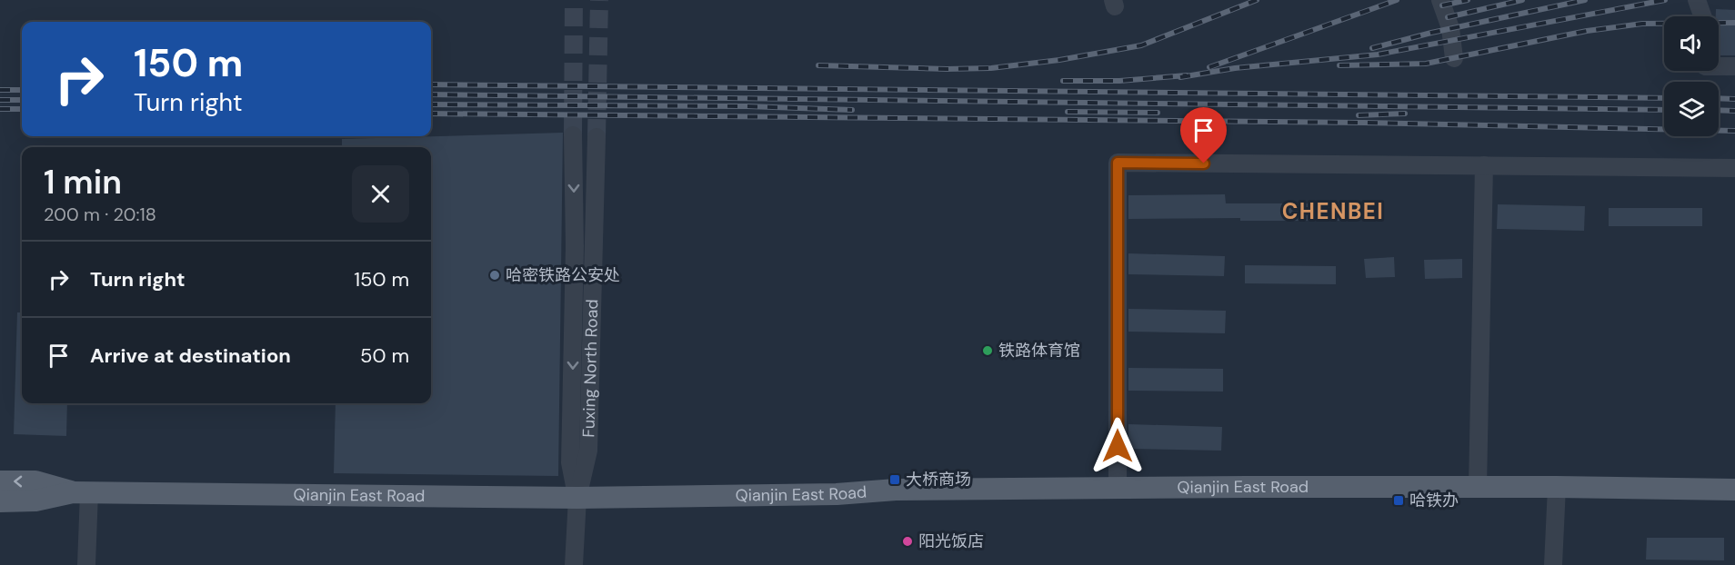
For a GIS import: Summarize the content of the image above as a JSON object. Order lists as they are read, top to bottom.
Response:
{
  "streets": {
    "main road": ["Qianjin East Road"],
    "street": ["Fuxing North Road"]
  },
  "crossings": [
    ["Fuxing North Road", "Qianjin East Road"]
  ],
  "districts": ["CHENBEI"],
  "places": {
    "other": ["哈密铁路公安处", "铁路体育馆", "阳光饭店"],
    "transit": ["大桥商场", "哈铁办"]
  },
  "page": {
    "turn": ["150 m", "Turn right"],
    "heading": ["1 min", "200 m · 20:18"],
    "list": [
      {
        "name": "Turn right",
        "value": "150 m"
      },
      {
        "name": "Arrive at destination",
        "value": "50 m"
      }
    ]
  }
}
